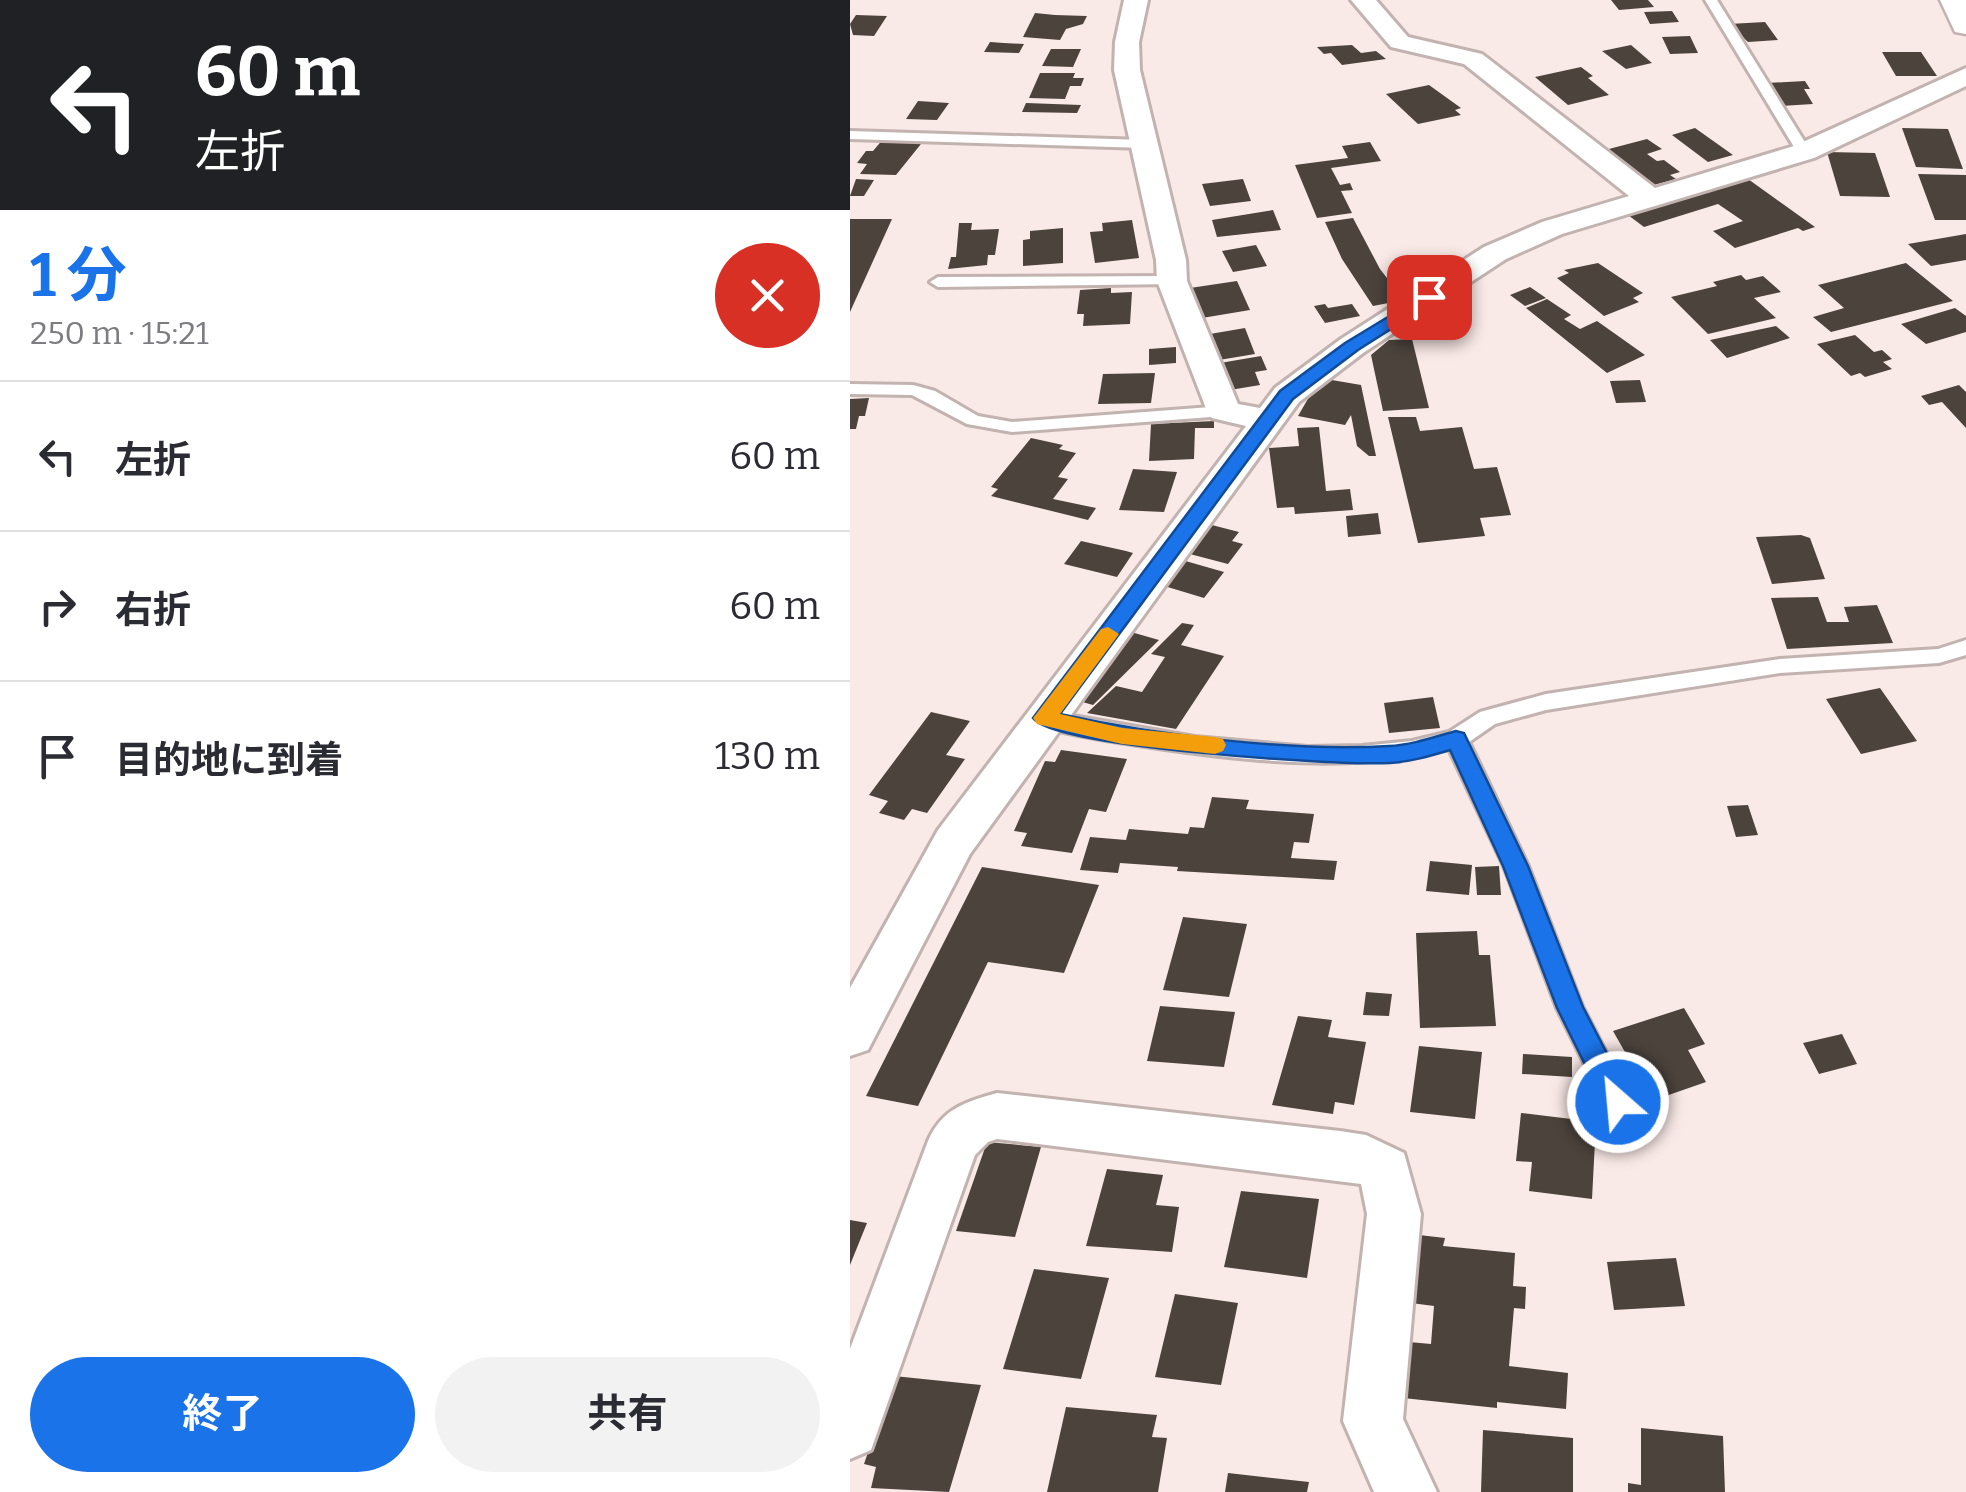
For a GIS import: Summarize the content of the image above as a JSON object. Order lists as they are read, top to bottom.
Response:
{
  "page": {
    "turn": ["60 m", "左折"],
    "heading": ["1 分", "250 m · 15:21"],
    "list": [
      {
        "name": "左折",
        "value": "60 m"
      },
      {
        "name": "右折",
        "value": "60 m"
      },
      {
        "name": "目的地に到着",
        "value": "130 m"
      }
    ],
    "buttons": ["終了", "共有"]
  }
}
